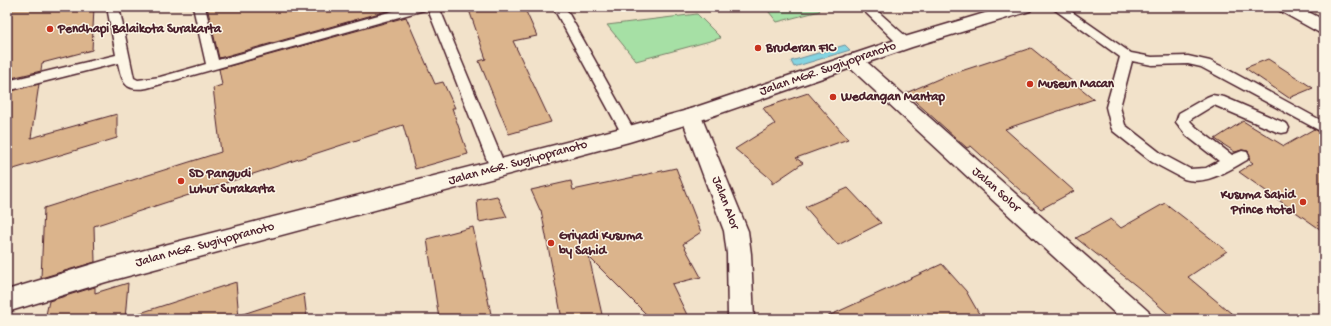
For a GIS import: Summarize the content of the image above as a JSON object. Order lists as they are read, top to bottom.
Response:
{
  "streets": {
    "street": ["Jalan MGR. Sugiyopranoto", "Jalan Solor", "Jalan Alor"]
  },
  "crossings": [
    ["Jalan MGR. Sugiyopranoto", "Jalan Solor"],
    ["Jalan MGR. Sugiyopranoto", "Jalan Alor"]
  ],
  "places": [
    "Pendhapi Balaikota Surakarta",
    "Bruderan FIC",
    "Museun Macan",
    "Wedangan Mantap",
    "SD Pangudi Luhur Surakarta",
    "Kusuma Sahid Prince Hotel",
    "Griyadi Kusuma by Sahid"
  ]
}
